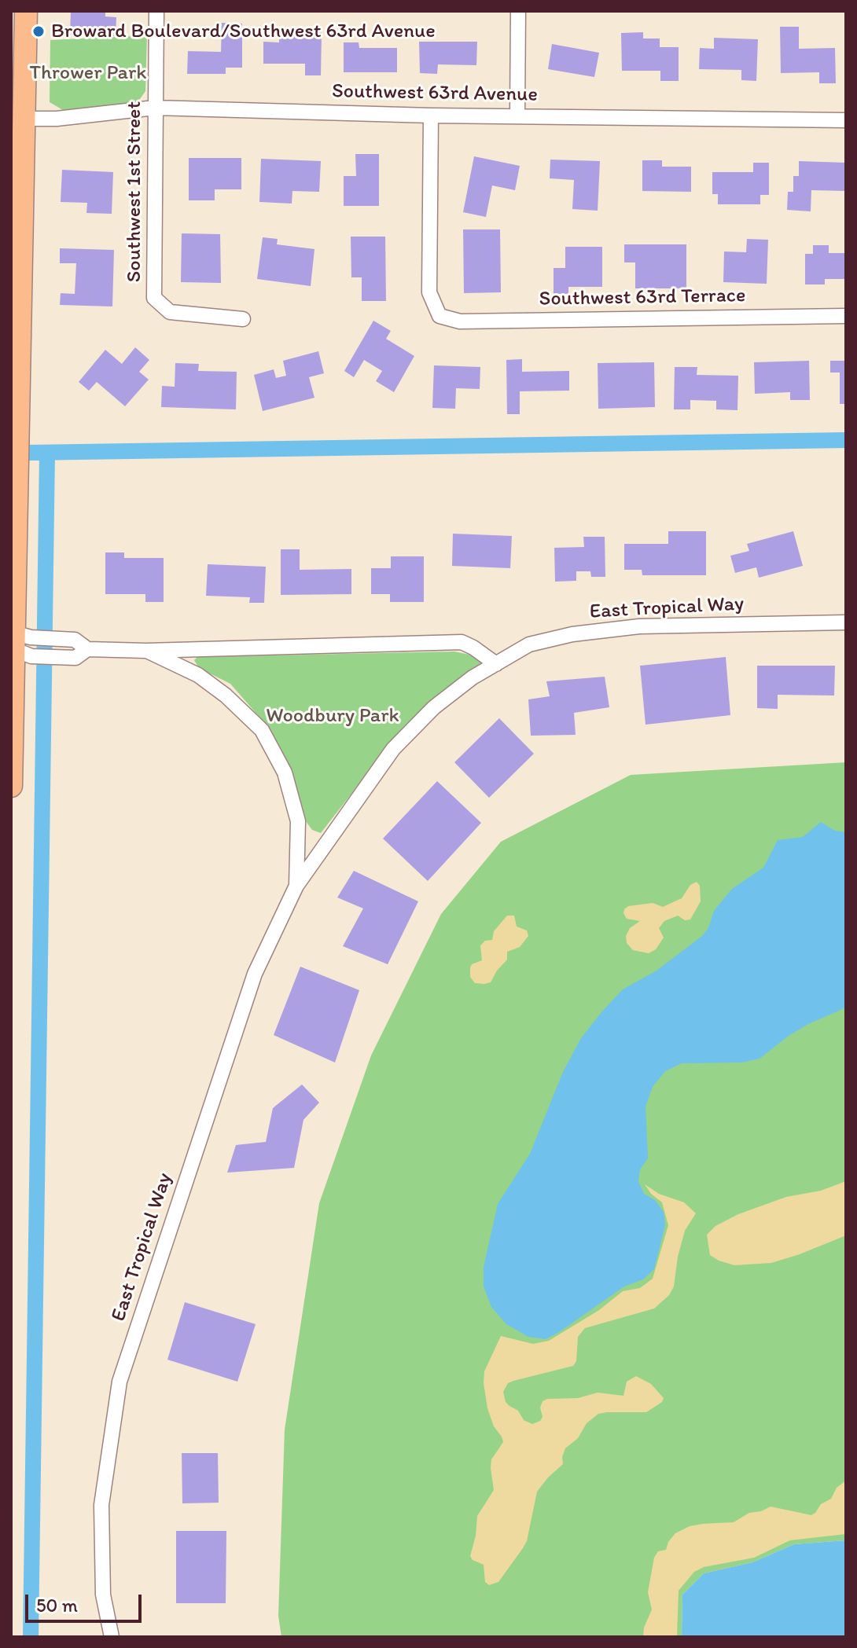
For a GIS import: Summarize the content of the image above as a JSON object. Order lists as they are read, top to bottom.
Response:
{
  "streets": {
    "street": [
      "Southwest 63rd Avenue",
      "Southwest 1st Street",
      "Southwest 63rd Terrace",
      "East Tropical Way"
    ]
  },
  "crossings": [
    ["Southwest 63rd Avenue", "Southwest 1st Street"],
    ["Southwest 63rd Avenue", "Southwest 63rd Terrace"]
  ],
  "parks": ["Thrower Park", "Woodbury Park"],
  "places": ["Broward Boulevard/Southwest 63rd Avenue"],
  "scale_bar": "50 m"
}
